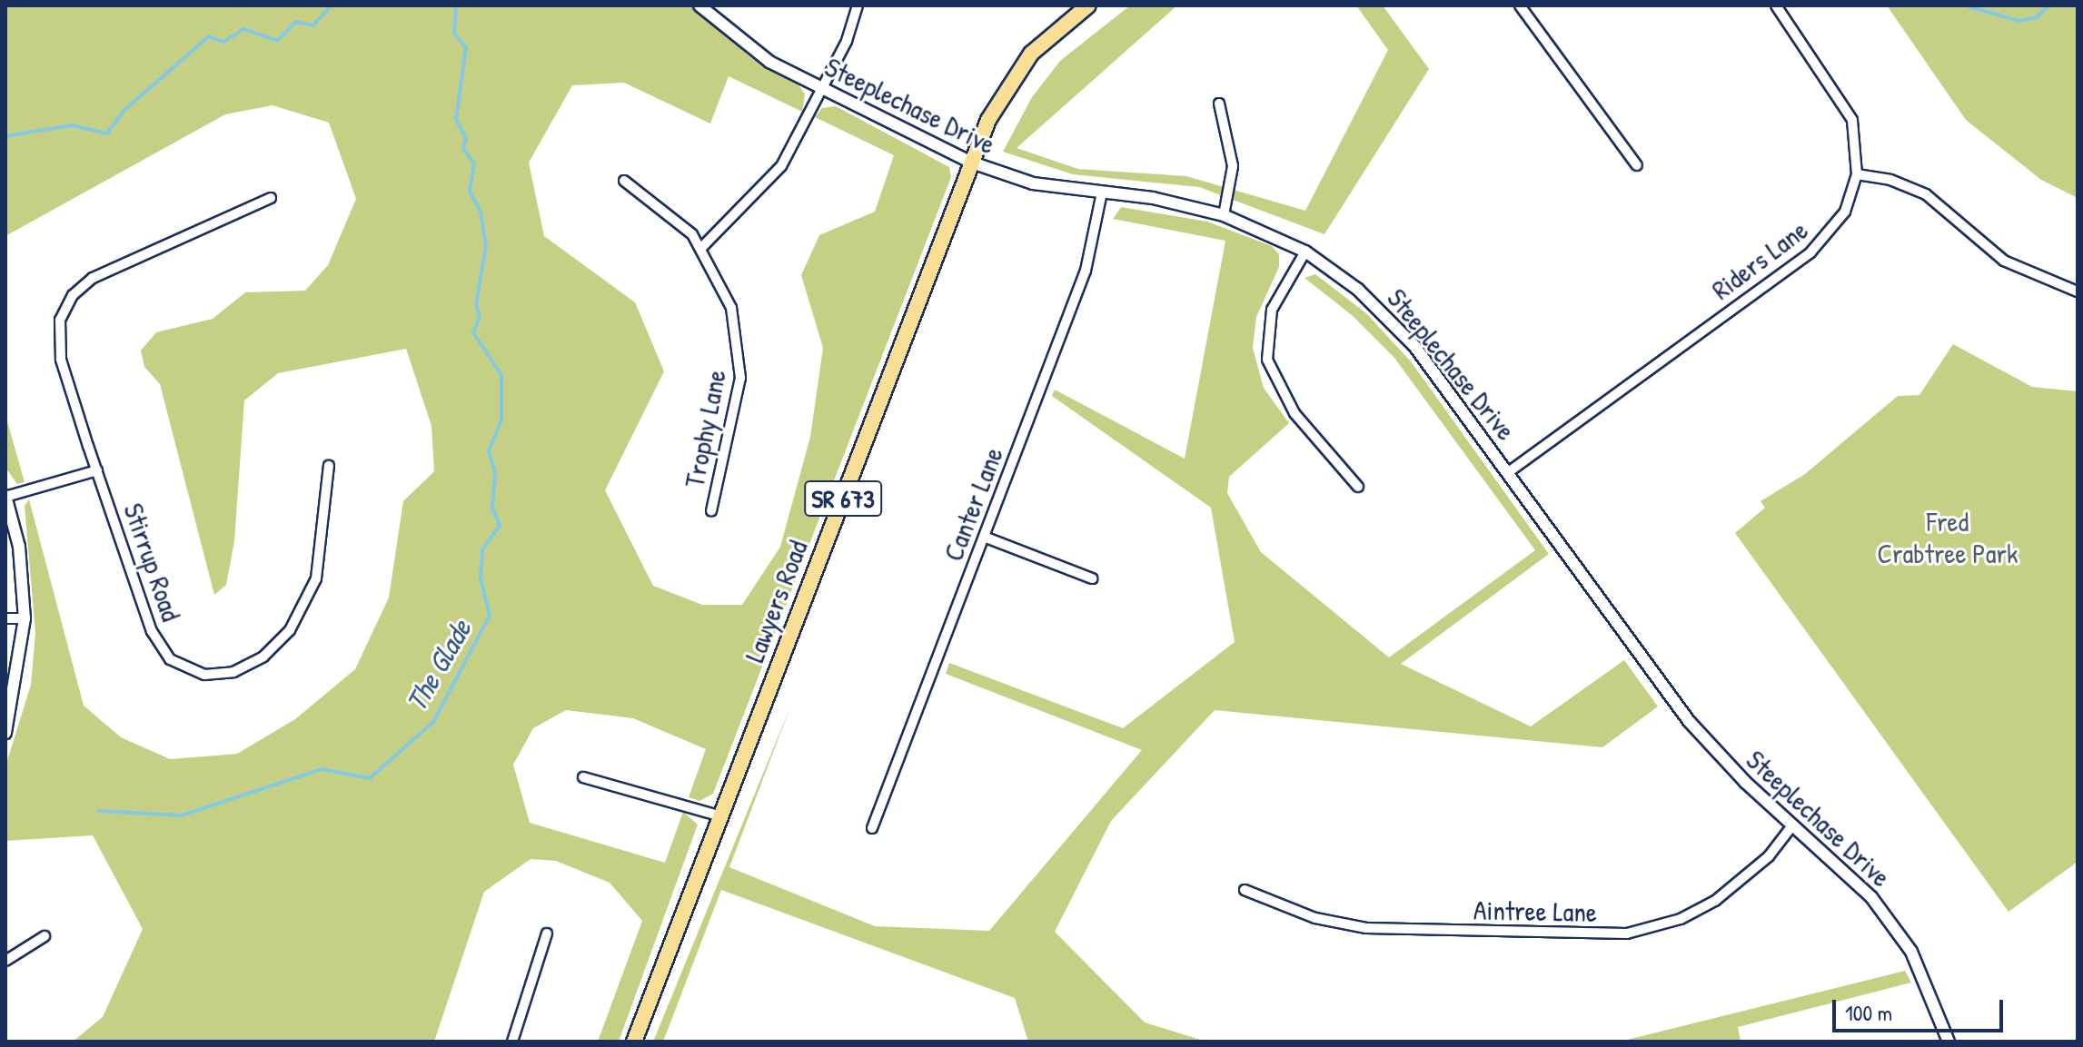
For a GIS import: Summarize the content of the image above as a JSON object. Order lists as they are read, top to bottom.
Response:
{
  "streets": {
    "main road": ["SR 673", "Lawyers Road"],
    "street": [
      "Steeplechase Drive",
      "Riders Lane",
      "Trophy Lane",
      "Canter Lane",
      "Stirrup Road",
      "Aintree Lane"
    ]
  },
  "crossings": [
    ["Steeplechase Drive", "Riders Lane"],
    ["Steeplechase Drive", "Canter Lane"],
    ["Steeplechase Drive", "Lawyers Road"],
    ["Steeplechase Drive", "Aintree Lane"]
  ],
  "water": ["The Glade"],
  "parks": ["Fred Crabtree Park"],
  "scale_bar": "100 m"
}
